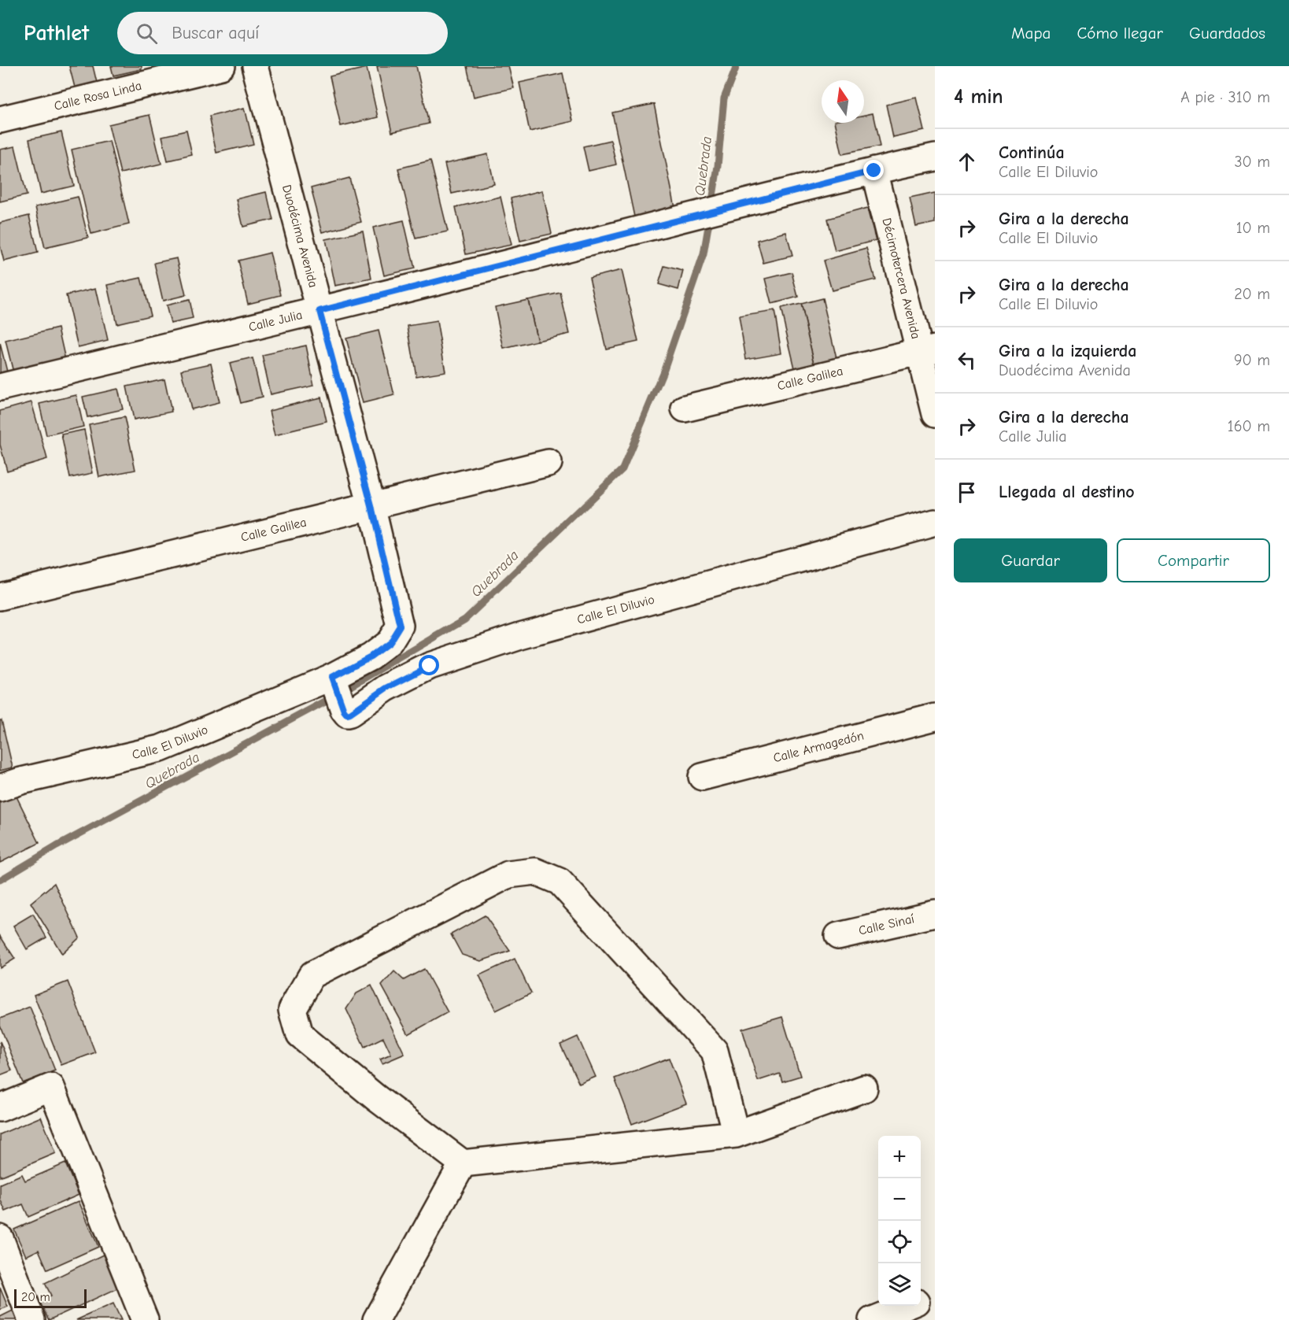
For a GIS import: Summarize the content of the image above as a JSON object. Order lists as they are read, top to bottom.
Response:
{
  "streets": {
    "street": [
      "Calle Rosa Linda",
      "Duodécima Avenida",
      "Décimotercera Avenida",
      "Calle Julia",
      "Calle Galilea",
      "Calle El Diluvio",
      "Calle Armagedón",
      "Calle Sinaí"
    ]
  },
  "crossings": [
    ["Duodécima Avenida", "Calle Julia"],
    ["Duodécima Avenida", "Calle Galilea"],
    ["Duodécima Avenida", "Calle El Diluvio"],
    ["Décimotercera Avenida", "Calle Julia"],
    ["Décimotercera Avenida", "Calle Galilea"]
  ],
  "water": ["Quebrada"],
  "scale_bar": "20 m",
  "north": "top",
  "page": {
    "header": "Pathlet",
    "search": "Buscar aquí",
    "nav": ["Mapa", "Cómo llegar", "Guardados"],
    "heading": ["4 min", "A pie · 310 m"],
    "list": [
      ["Continúa", "Calle El Diluvio", "30 m"],
      ["Gira a la derecha", "Calle El Diluvio", "10 m"],
      ["Gira a la derecha", "Calle El Diluvio", "20 m"],
      ["Gira a la izquierda", "Duodécima Avenida", "90 m"],
      ["Gira a la derecha", "Calle Julia", "160 m"],
      "Llegada al destino"
    ],
    "buttons": ["Guardar", "Compartir"],
    "map_buttons": ["+", "−"],
    "scale": "20 m"
  }
}
